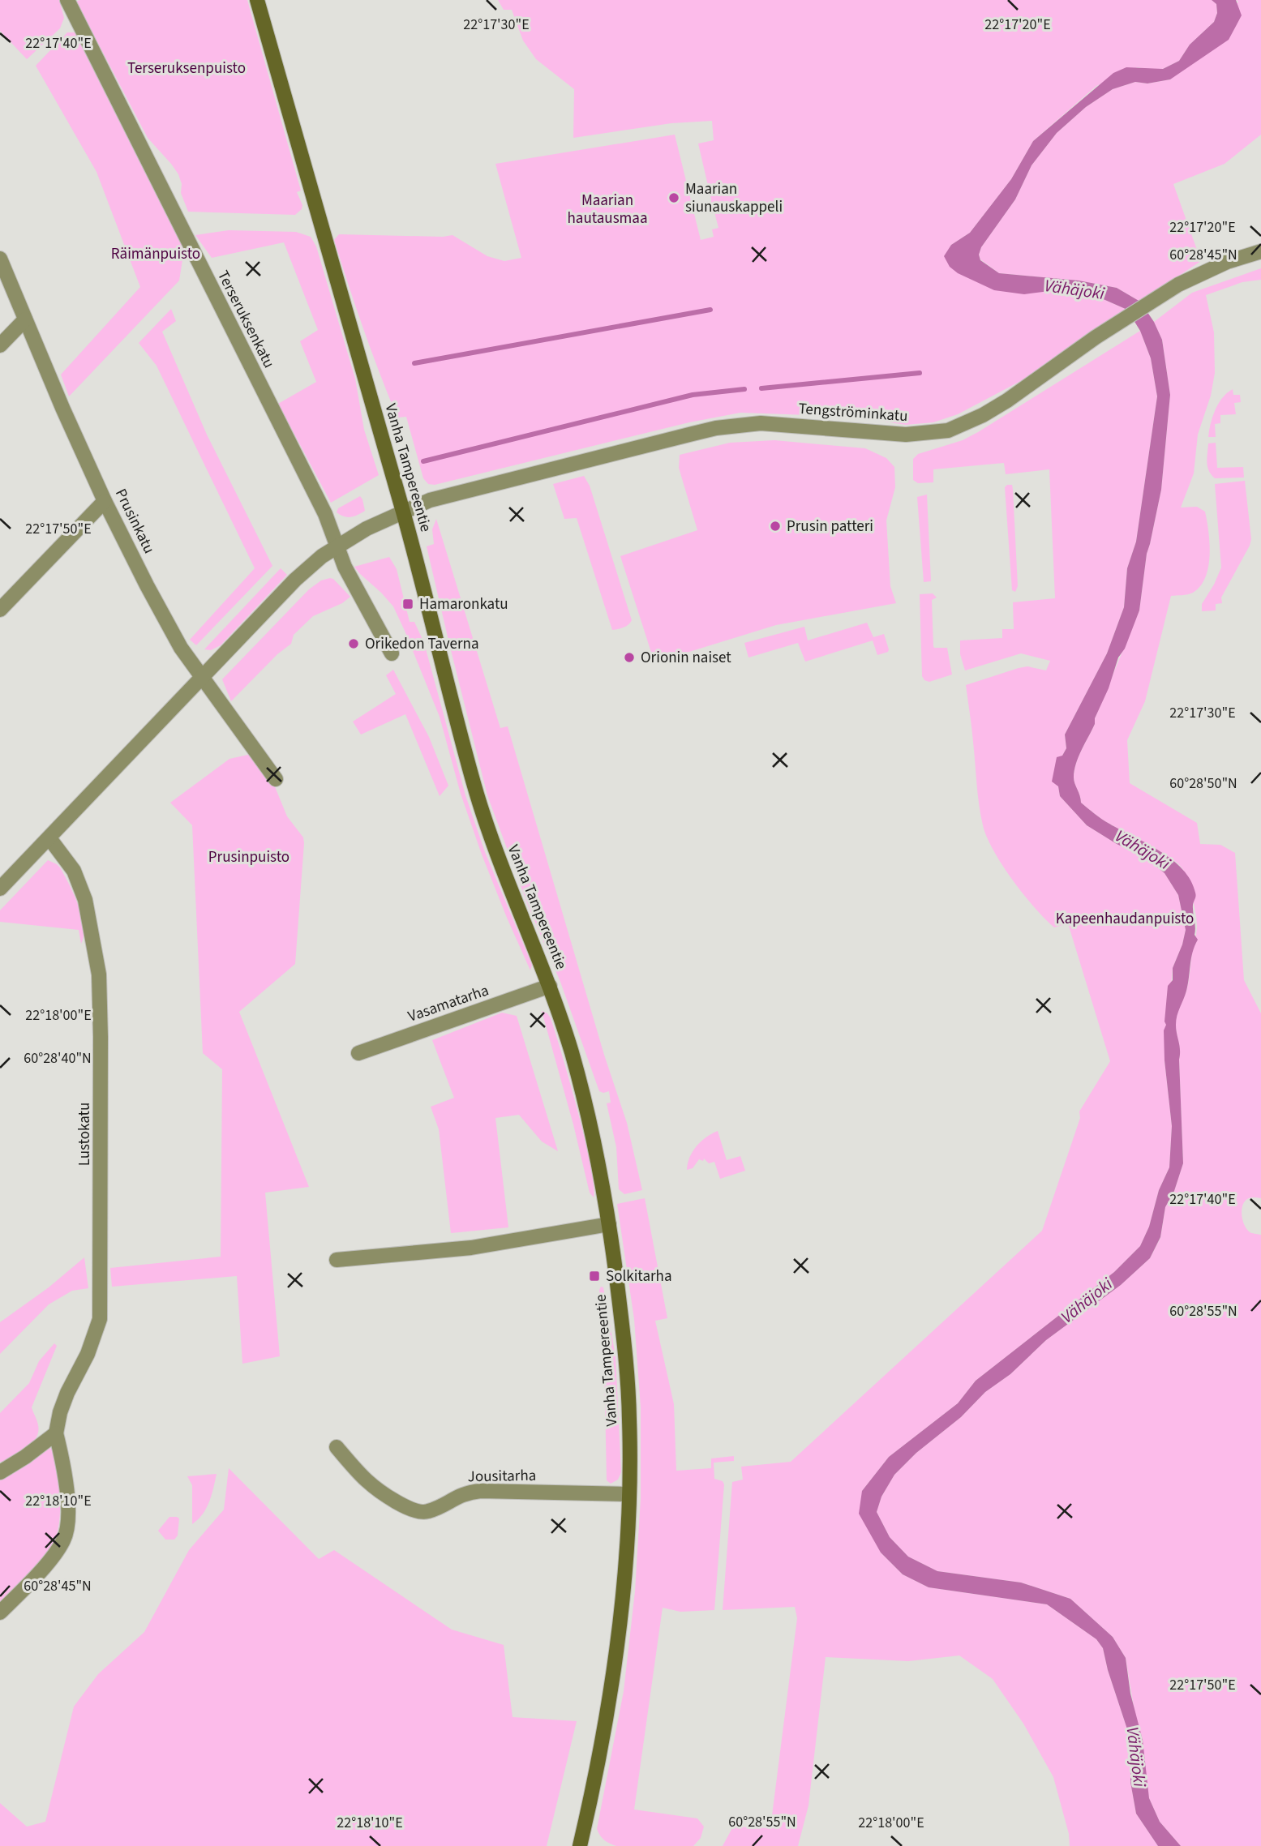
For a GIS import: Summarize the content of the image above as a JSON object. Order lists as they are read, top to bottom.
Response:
{
  "streets": {
    "main road": ["Vanha Tampereentie"],
    "street": [
      "Terseruksenkatu",
      "Tengströminkatu",
      "Prusinkatu",
      "Vasamatarha",
      "Lustokatu",
      "Jousitarha"
    ]
  },
  "crossings": [
    ["Tengströminkatu", "Vanha Tampereentie"],
    ["Vanha Tampereentie", "Vasamatarha"],
    ["Vanha Tampereentie", "Jousitarha"]
  ],
  "water": ["Vähäjoki"],
  "parks": [
    "Terseruksenpuisto",
    "Maarian hautausmaa",
    "Räimänpuisto",
    "Prusinpuisto",
    "Kapeenhaudanpuisto"
  ],
  "places": {
    "other": [
      "Maarian siunauskappeli",
      "Prusin patteri",
      "Orikedon Taverna",
      "Orionin naiset"
    ],
    "transit": ["Hamaronkatu", "Solkitarha"]
  },
  "coordinates": [
    "22°17'20\"E",
    "22°17'30\"E",
    "22°17'40\"E",
    "60°28'45\"N",
    "22°17'50\"E",
    "60°28'50\"N",
    "22°18'00\"E",
    "60°28'40\"N",
    "60°28'55\"N",
    "22°18'10\"E"
  ]
}
